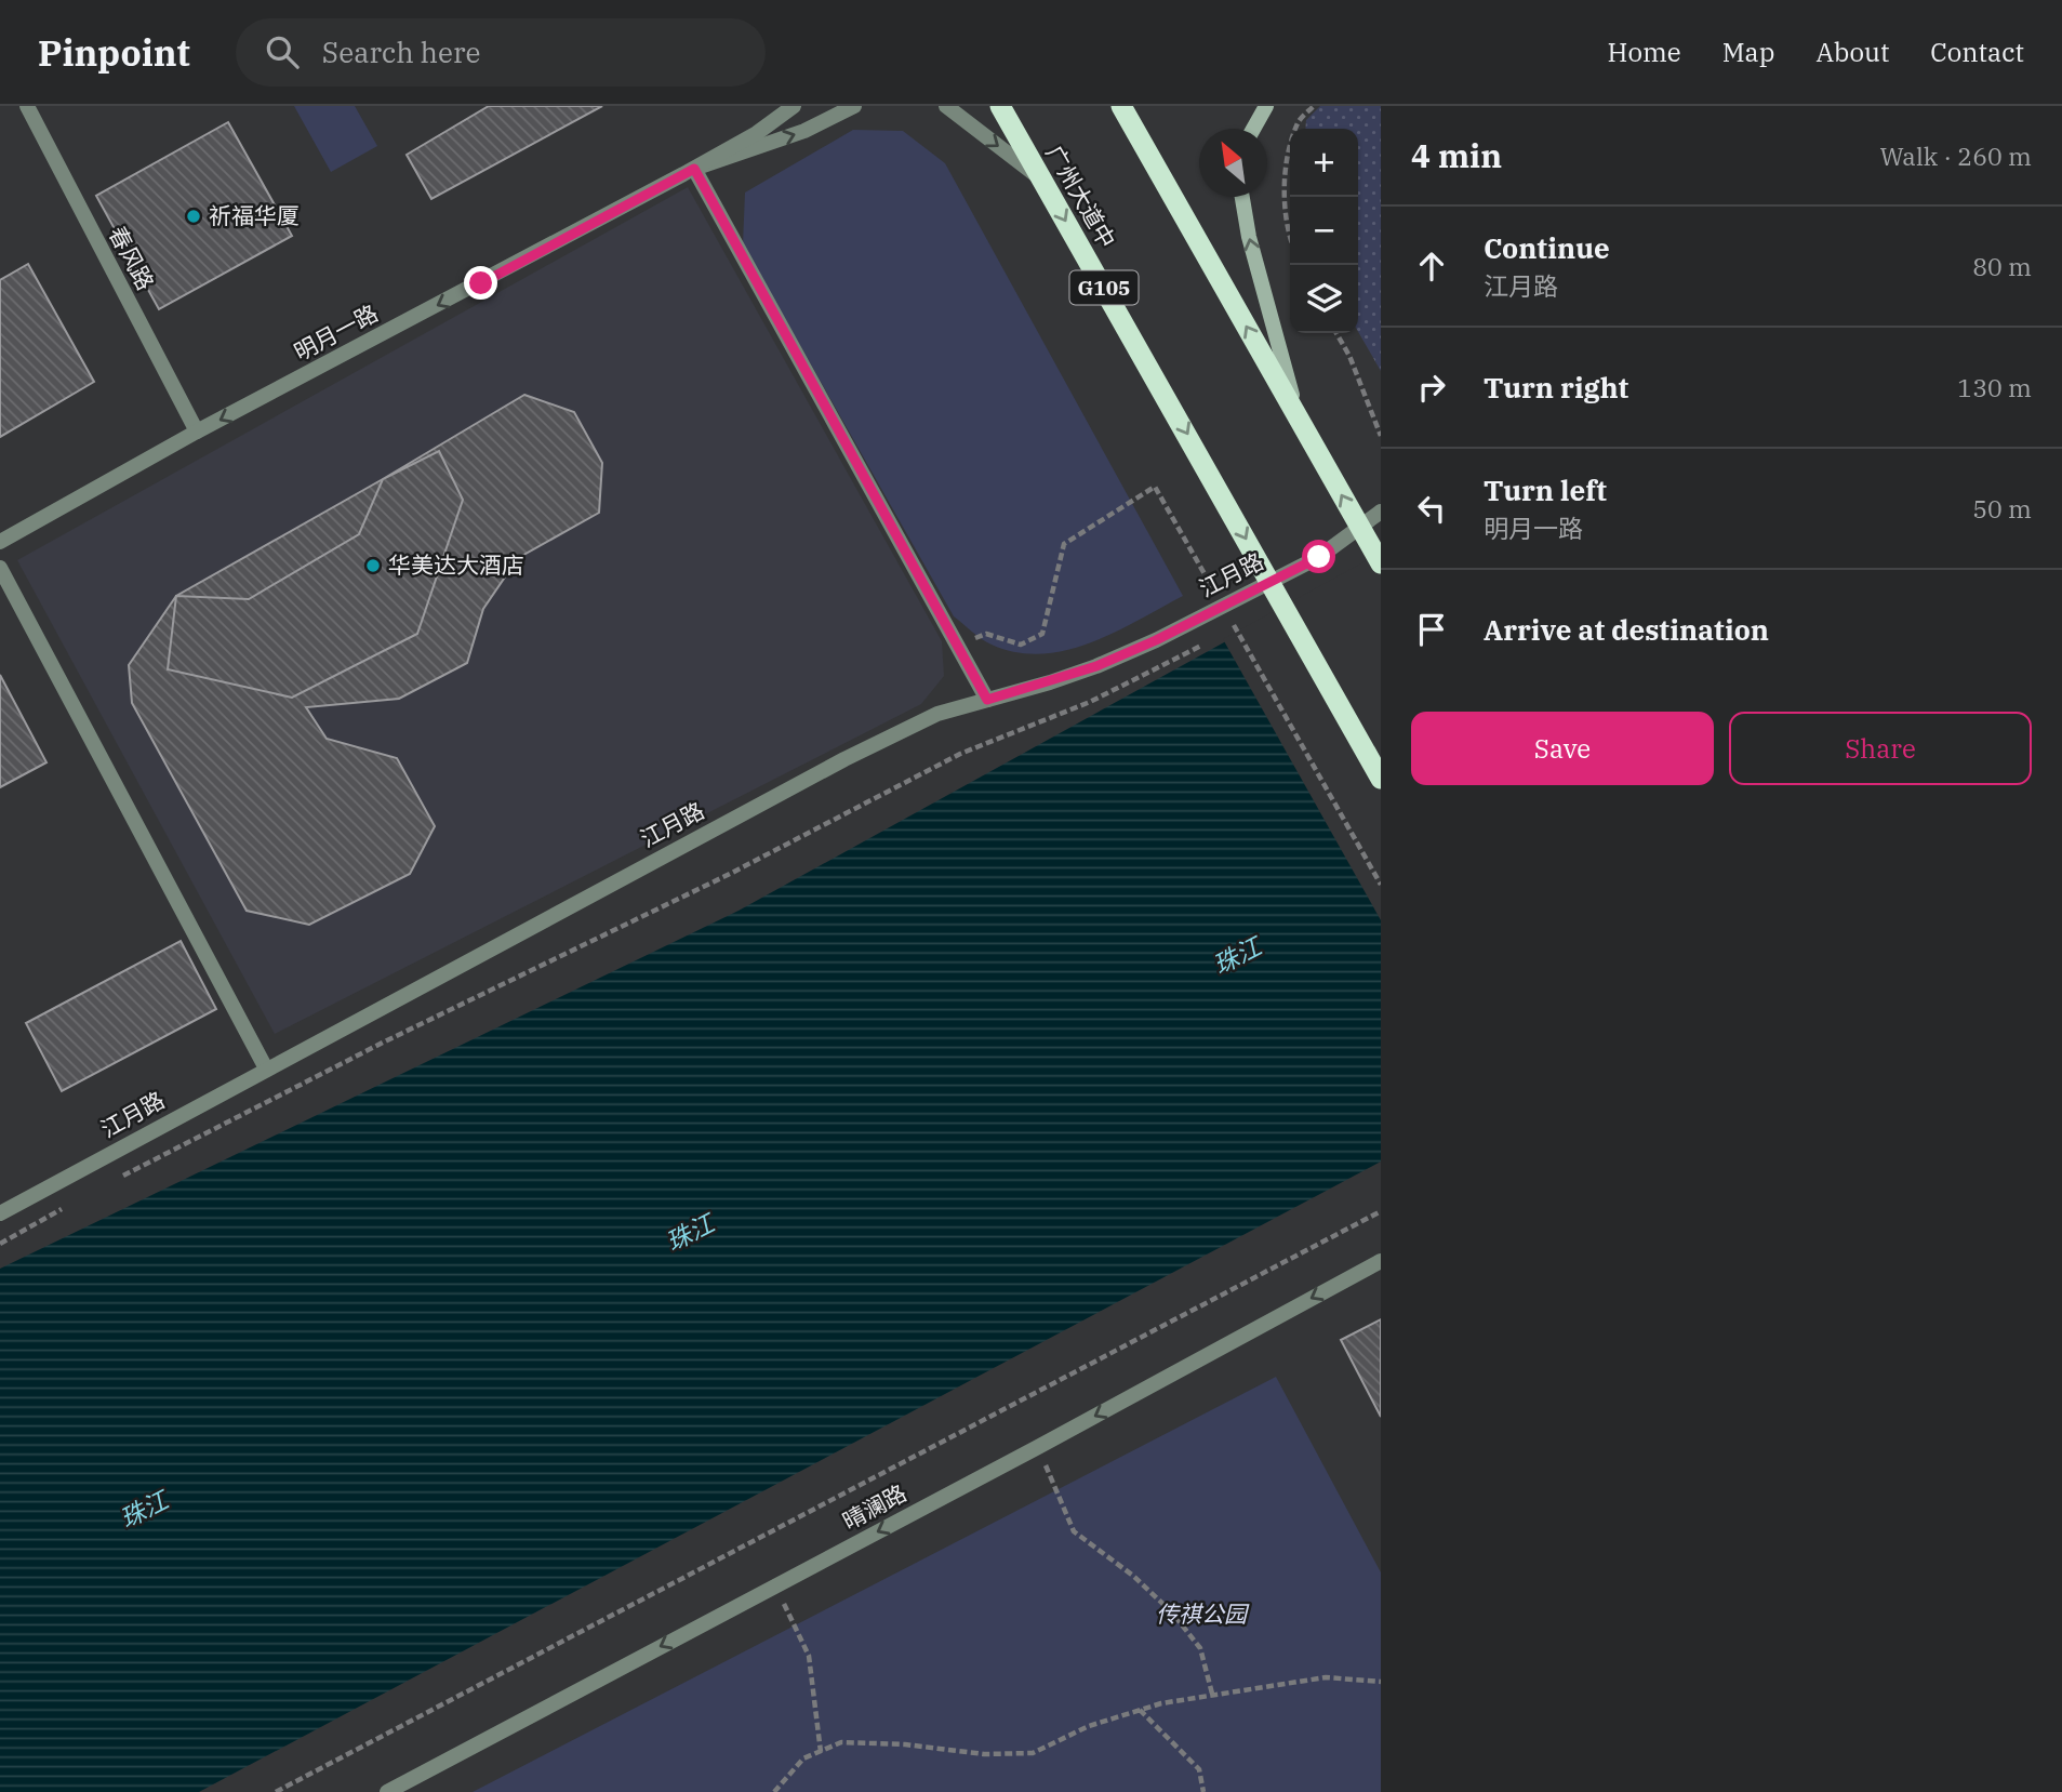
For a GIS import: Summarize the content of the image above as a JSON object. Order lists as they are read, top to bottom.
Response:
{
  "streets": {
    "highway": ["广州大道中", "G105"],
    "street": [
      "春风路",
      "明月一路",
      "江月路",
      "晴澜路"
    ]
  },
  "crossings": [
    ["春风路", "明月一路"]
  ],
  "one_way": ["晴澜路"],
  "water": ["珠江"],
  "parks": ["传祺公园"],
  "places": ["祈福华厦", "华美达大酒店"],
  "north": "top left",
  "page": {
    "header": "Pinpoint",
    "search": "Search here",
    "nav": [
      "Home",
      "Map",
      "About",
      "Contact"
    ],
    "heading": ["4 min", "Walk · 260 m"],
    "map_buttons": ["+", "−"],
    "list": [
      ["Continue", "江月路", "80 m"],
      ["Turn right", "130 m"],
      ["Turn left", "明月一路", "50 m"],
      "Arrive at destination"
    ],
    "buttons": ["Save", "Share"]
  }
}
